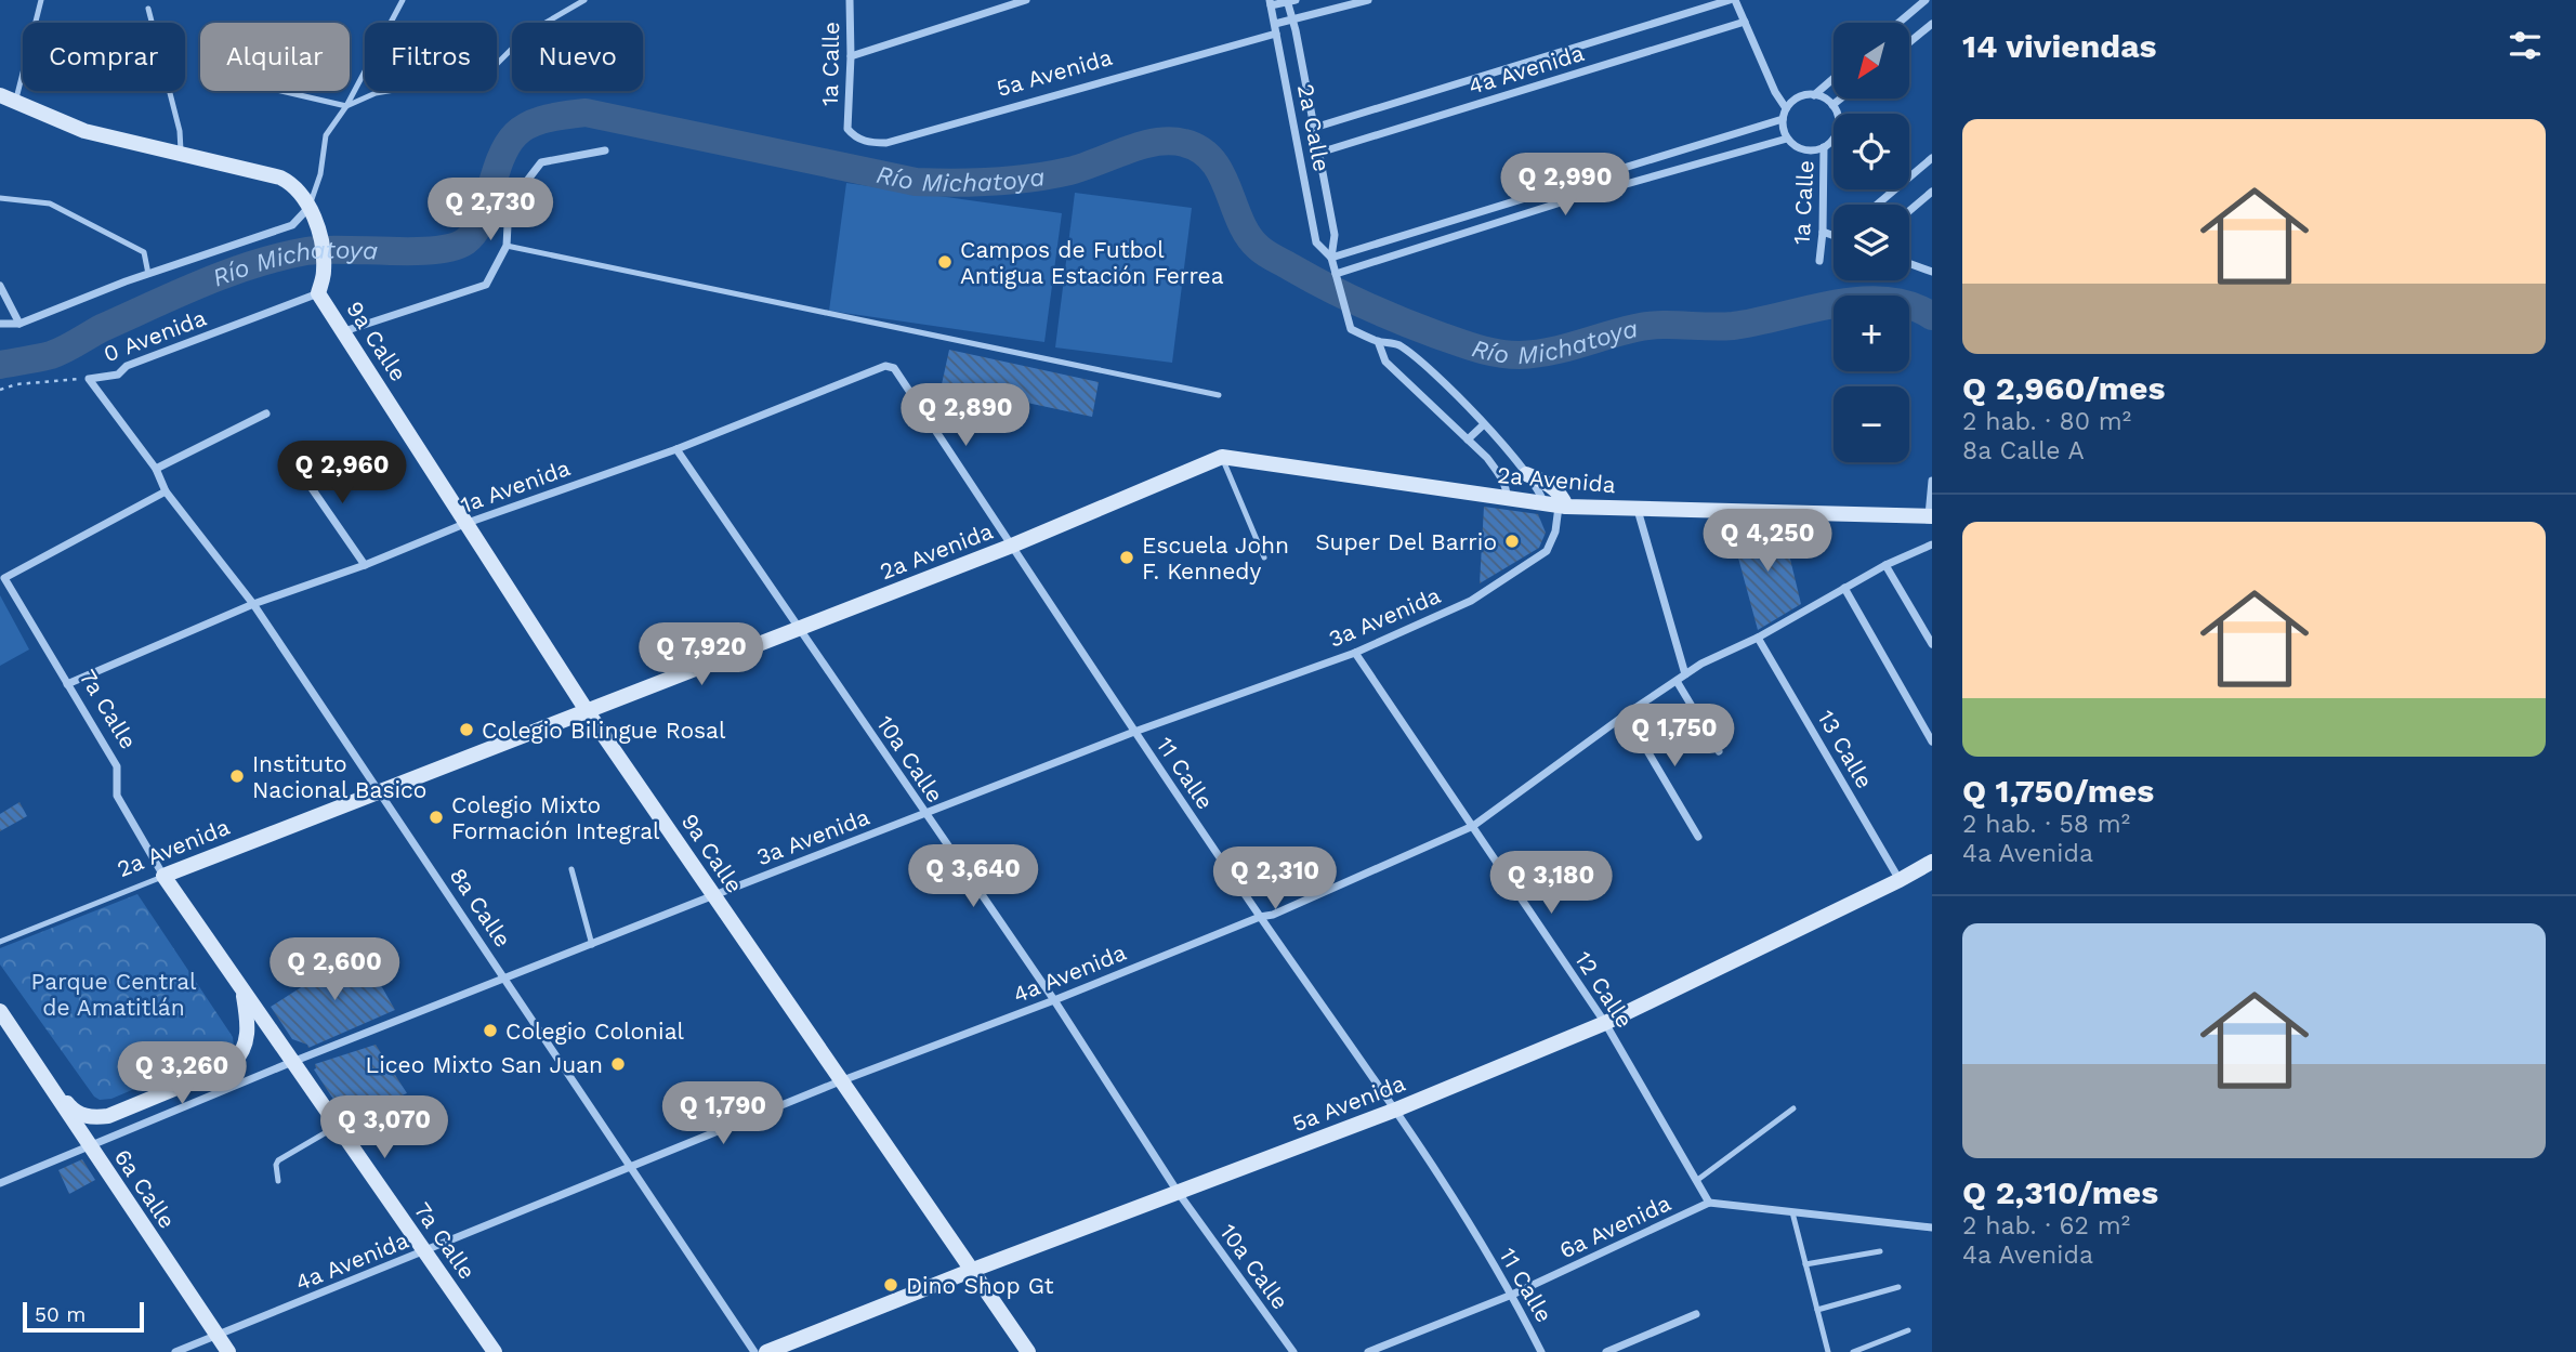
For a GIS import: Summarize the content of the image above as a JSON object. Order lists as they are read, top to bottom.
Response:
{
  "streets": {
    "main road": [
      "5a Avenida",
      "9a Calle",
      "2a Avenida",
      "7a Calle",
      "6a Calle"
    ],
    "street": [
      "1a Calle",
      "4a Avenida",
      "2a Calle",
      "0 Avenida",
      "1a Avenida",
      "3a Avenida",
      "13 Calle",
      "10a Calle",
      "11 Calle",
      "8a Calle",
      "12 Calle",
      "6a Avenida"
    ]
  },
  "crossings": [
    ["1a Calle", "5a Avenida"],
    ["4a Avenida", "2a Calle"],
    ["4a Avenida", "9a Calle"],
    ["4a Avenida", "7a Calle"],
    ["4a Avenida", "13 Calle"],
    ["4a Avenida", "10a Calle"],
    ["4a Avenida", "11 Calle"],
    ["4a Avenida", "8a Calle"],
    ["4a Avenida", "12 Calle"],
    ["4a Avenida", "6a Calle"],
    ["5a Avenida", "2a Calle"],
    ["5a Avenida", "9a Calle"],
    ["5a Avenida", "13 Calle"],
    ["5a Avenida", "10a Calle"],
    ["5a Avenida", "11 Calle"],
    ["5a Avenida", "12 Calle"],
    ["2a Calle", "2a Avenida"],
    ["2a Calle", "3a Avenida"],
    ["0 Avenida", "9a Calle"],
    ["0 Avenida", "8a Calle"],
    ["9a Calle", "2a Avenida"],
    ["9a Calle", "1a Avenida"],
    ["9a Calle", "3a Avenida"],
    ["2a Avenida", "3a Avenida"],
    ["2a Avenida", "7a Calle"],
    ["2a Avenida", "10a Calle"],
    ["2a Avenida", "11 Calle"],
    ["2a Avenida", "8a Calle"],
    ["1a Avenida", "7a Calle"],
    ["1a Avenida", "10a Calle"],
    ["1a Avenida", "11 Calle"],
    ["1a Avenida", "8a Calle"],
    ["3a Avenida", "7a Calle"],
    ["3a Avenida", "10a Calle"],
    ["3a Avenida", "11 Calle"],
    ["3a Avenida", "8a Calle"],
    ["3a Avenida", "12 Calle"],
    ["3a Avenida", "6a Calle"],
    ["7a Calle", "8a Calle"],
    ["11 Calle", "6a Avenida"],
    ["12 Calle", "6a Avenida"]
  ],
  "water": ["Río Michatoya"],
  "parks": ["Parque Central de Amatitlán"],
  "places": [
    "Campos de Futbol Antigua Estación Ferrea",
    "Super Del Barrio",
    "Escuela John F. Kennedy",
    "Colegio Bilingue Rosal",
    "Instituto Nacional Basico",
    "Colegio Mixto Formación Integral",
    "Colegio Colonial",
    "Liceo Mixto San Juan",
    "Dino Shop Gt"
  ],
  "scale_bar": "50 m",
  "north": "bottom left",
  "page": {
    "heading": "14 viviendas",
    "map_buttons": ["+", "−"],
    "chip": [
      "Comprar",
      "Alquilar",
      "Filtros",
      "Nuevo"
    ],
    "list": [
      {
        "name": "Q 2,960/mes",
        "note": "2 hab. · 80 m² · 8a Calle A"
      },
      {
        "name": "Q 1,750/mes",
        "note": "2 hab. · 58 m² · 4a Avenida"
      },
      {
        "name": "Q 2,310/mes",
        "note": "2 hab. · 62 m² · 4a Avenida"
      }
    ],
    "price": [
      "Q 2,990",
      "Q 2,730",
      "Q 2,890",
      "Q 2,960",
      "Q 4,250",
      "Q 7,920",
      "Q 1,750",
      "Q 3,640",
      "Q 2,310",
      "Q 3,180",
      "Q 2,600",
      "Q 3,260",
      "Q 1,790",
      "Q 3,070"
    ],
    "scale": "50 m"
  }
}
